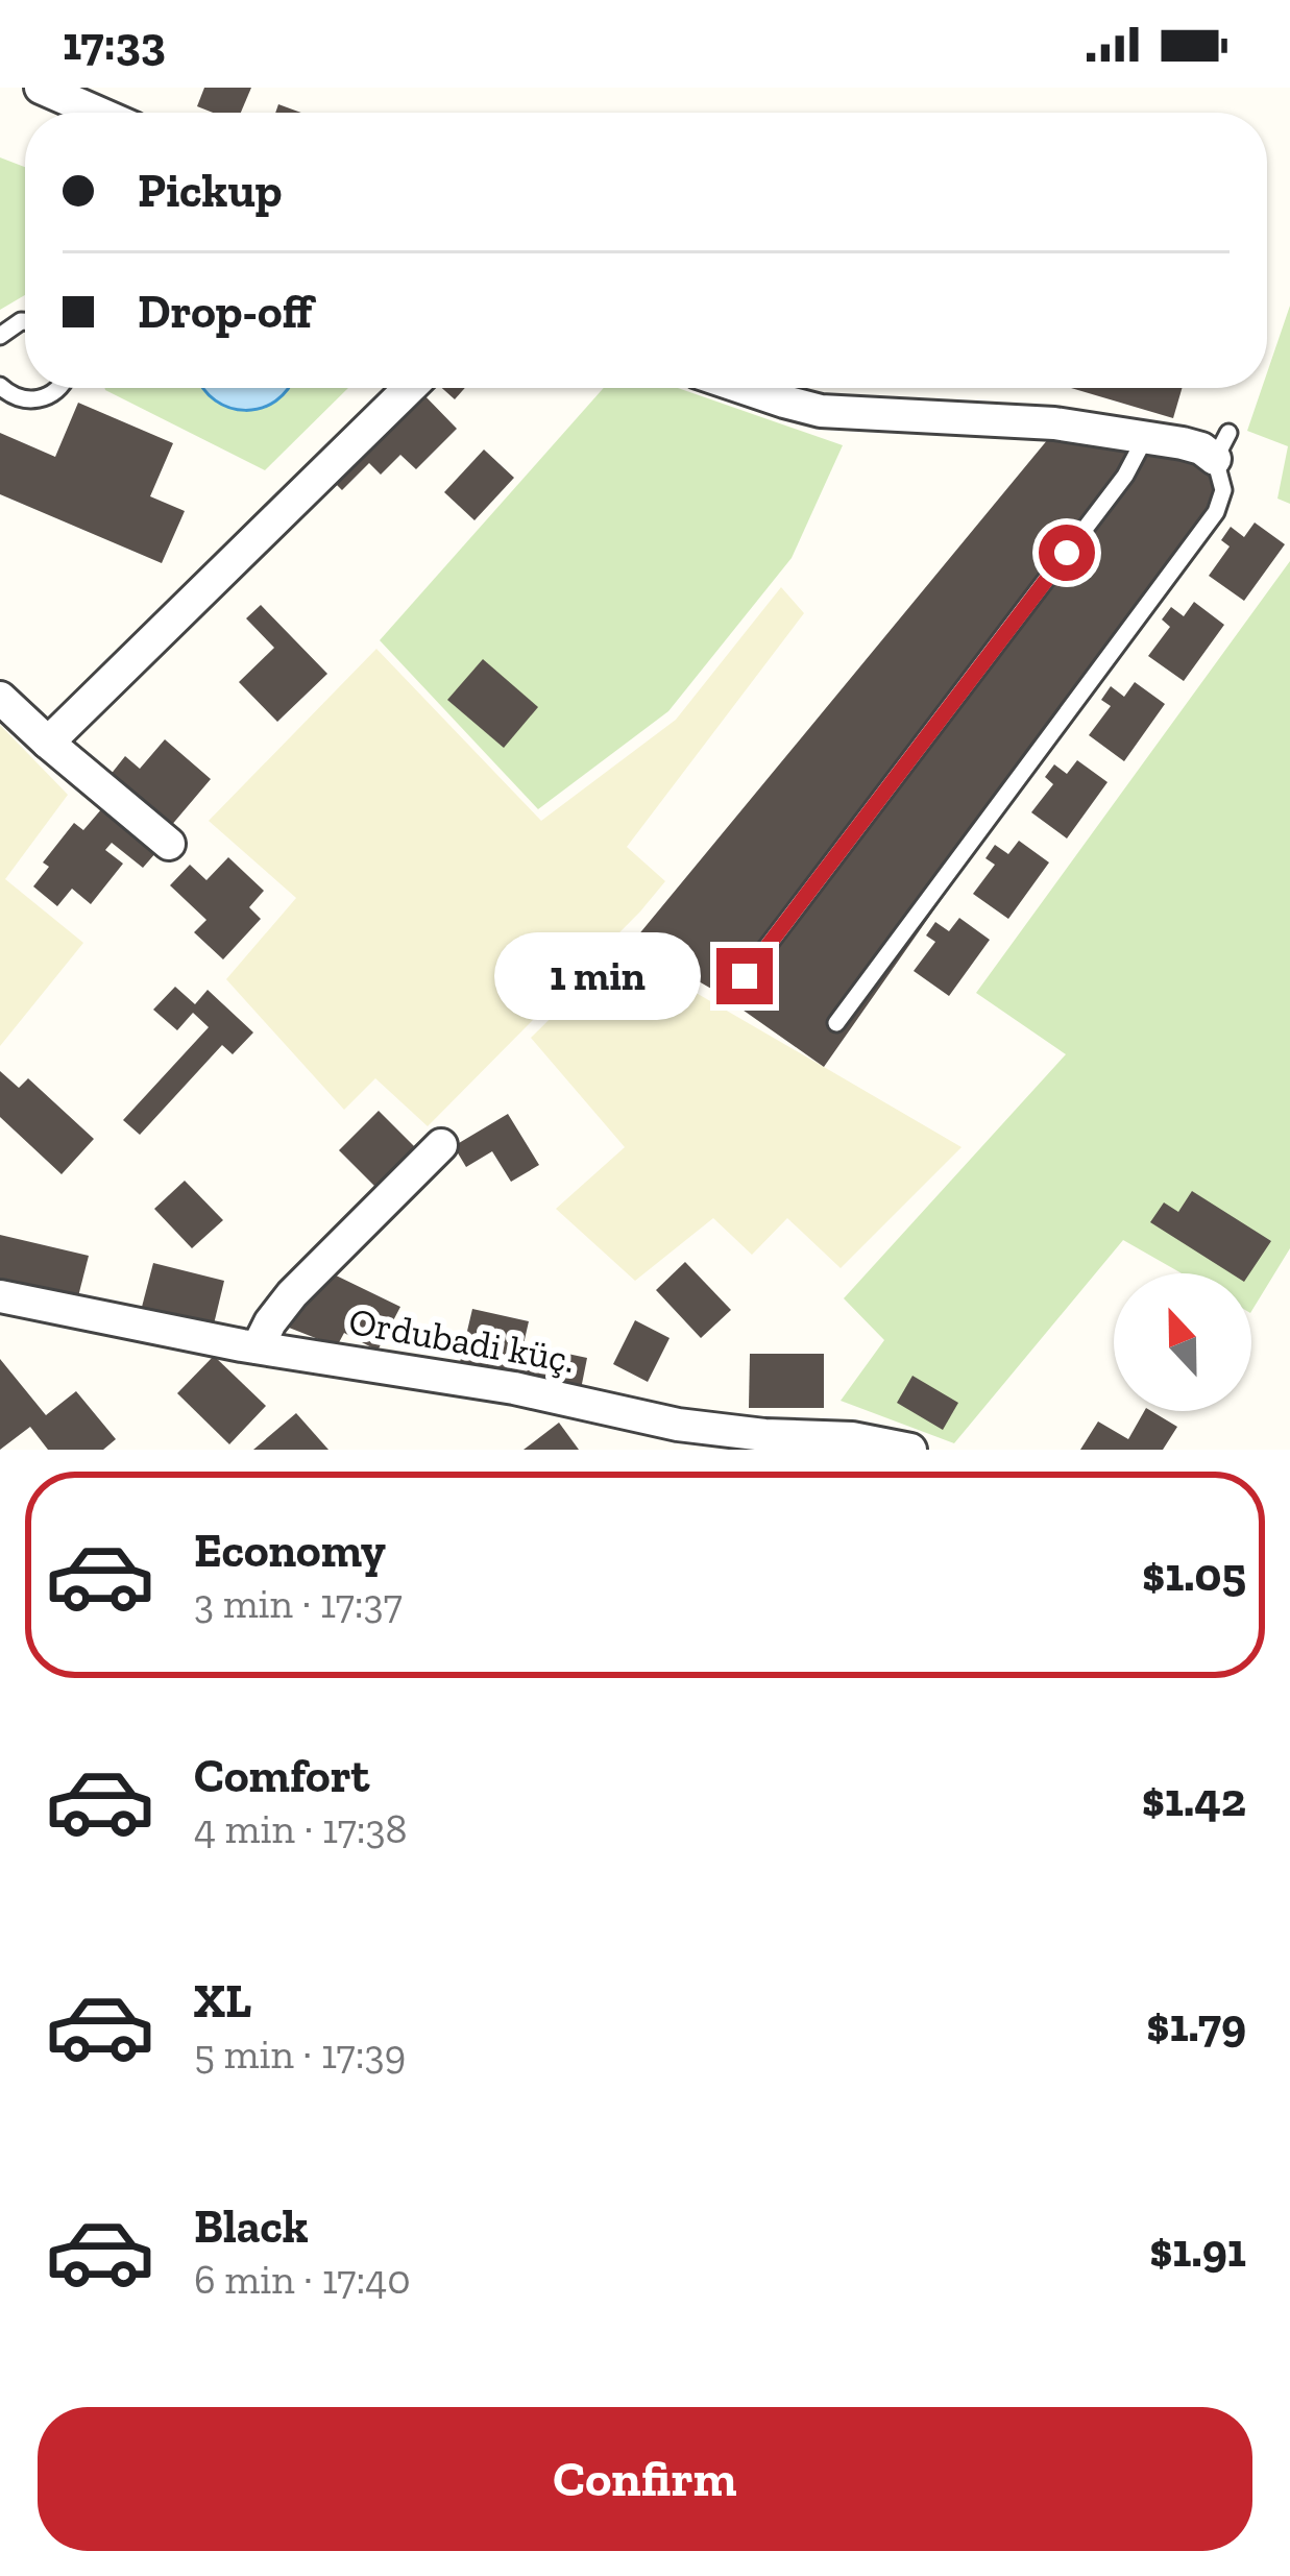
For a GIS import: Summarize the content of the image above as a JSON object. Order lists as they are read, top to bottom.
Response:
{
  "streets": {
    "street": ["Ordubadi küç."]
  },
  "north": "top",
  "page": {
    "status": "17:33",
    "banner": ["Pickup", "Drop-off"],
    "bubble": "1 min",
    "list": [
      {
        "name": "Economy",
        "note": "3 min · 17:37",
        "value": "$1.05"
      },
      {
        "name": "Comfort",
        "note": "4 min · 17:38",
        "value": "$1.42"
      },
      {
        "name": "XL",
        "note": "5 min · 17:39",
        "value": "$1.79"
      },
      {
        "name": "Black",
        "note": "6 min · 17:40",
        "value": "$1.91"
      }
    ],
    "buttons": "Confirm"
  }
}
